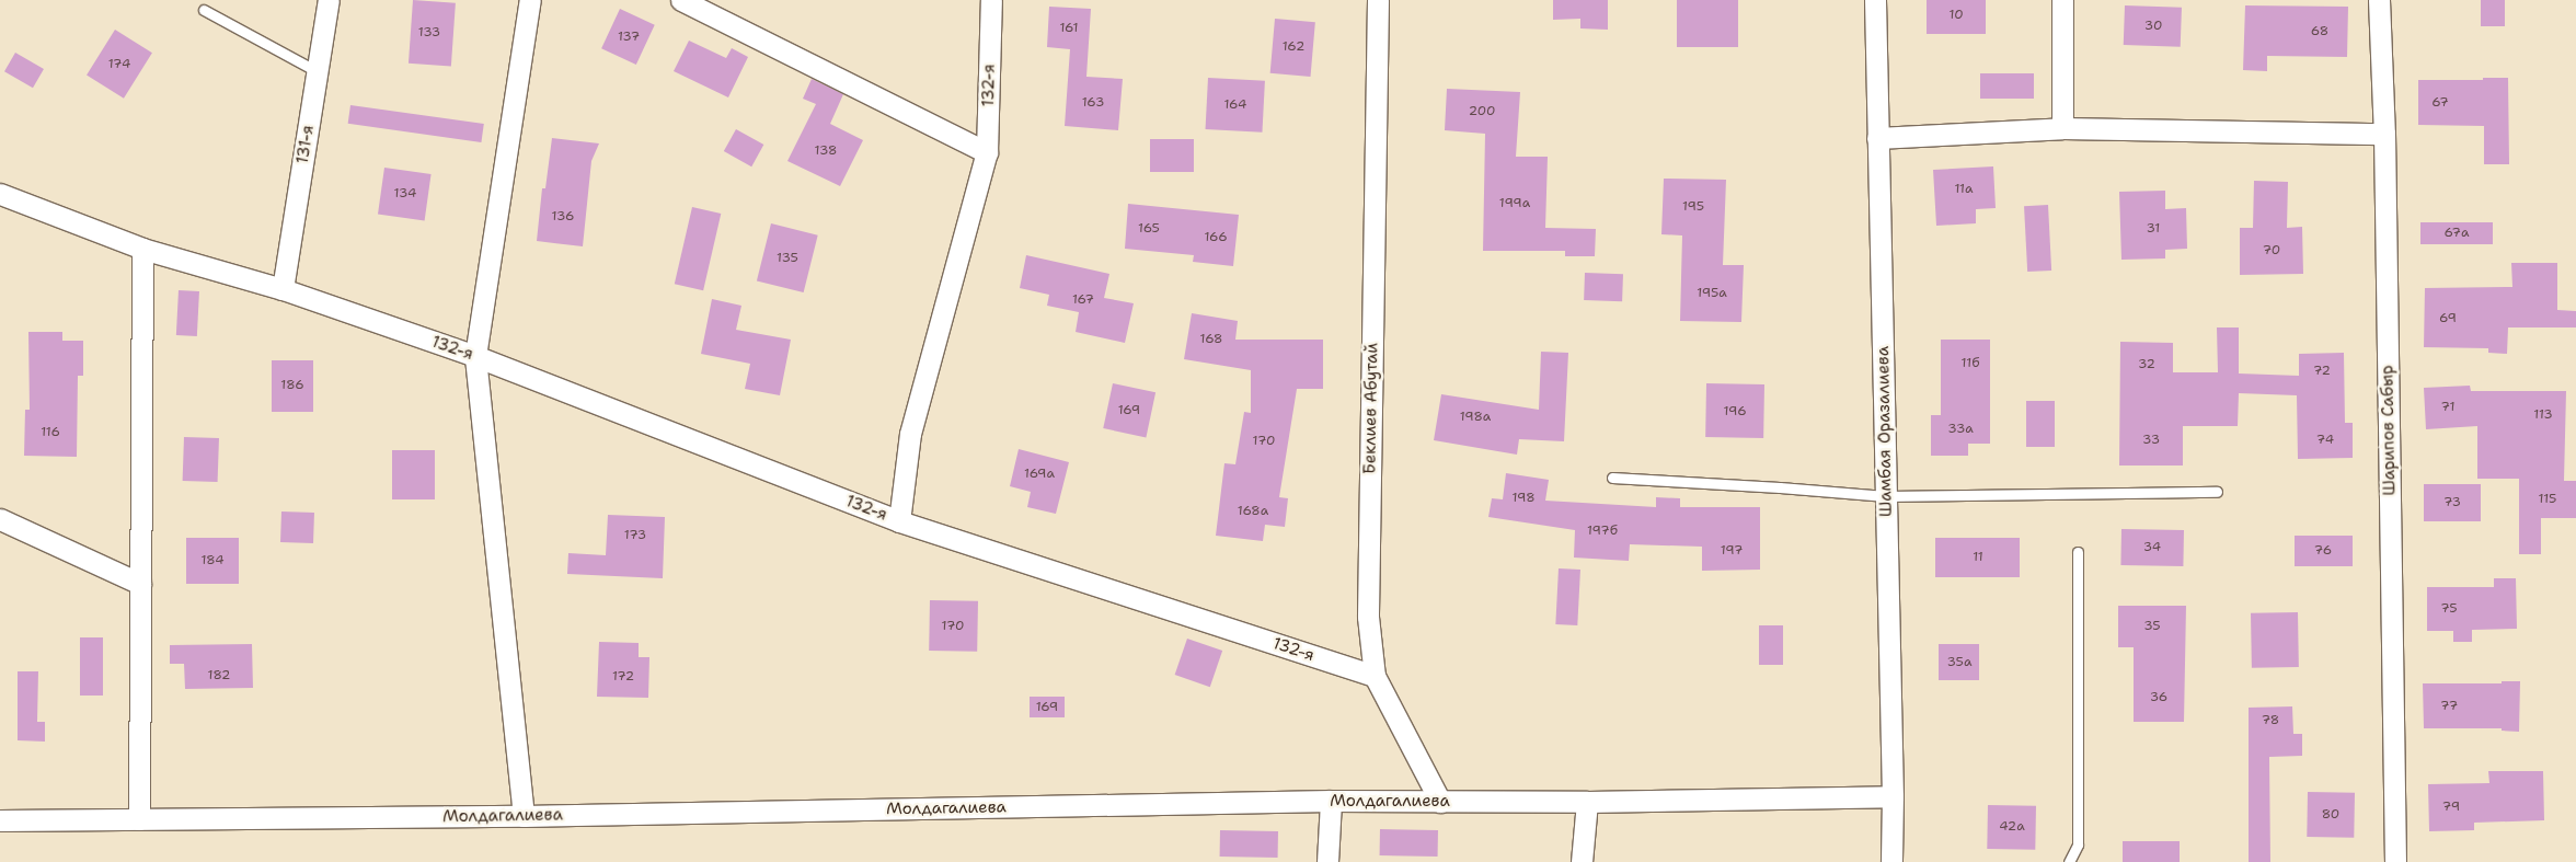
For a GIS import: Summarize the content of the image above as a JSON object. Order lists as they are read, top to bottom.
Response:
{
  "streets": {
    "street": [
      "132-я",
      "131-я",
      "Беклиев Абутай",
      "Шарипов Сабыр",
      "Шамбая Оразалиева",
      "Молдагалиева"
    ]
  },
  "crossings": [
    ["132-я", "131-я"],
    ["132-я", "Беклиев Абутай"],
    ["Беклиев Абутай", "Молдагалиева"],
    ["Шамбая Оразалиева", "Молдагалиева"]
  ],
  "house_numbers": [
    "10",
    "30",
    "161",
    "68",
    "133",
    "137",
    "162",
    "174",
    "163",
    "67",
    "164",
    "200",
    "138",
    "11а",
    "134",
    "199а",
    "195",
    "136",
    "165",
    "31",
    "67а",
    "166",
    "70",
    "135",
    "195а",
    "167",
    "69",
    "168",
    "11б",
    "32",
    "72",
    "186",
    "71",
    "169",
    "196",
    "113",
    "198а",
    "33а",
    "116",
    "33",
    "74",
    "170",
    "169а",
    "198",
    "115",
    "73",
    "168а",
    "197б",
    "173",
    "34",
    "197",
    "76",
    "11",
    "184",
    "75",
    "170",
    "35",
    "35а",
    "182",
    "172",
    "36",
    "77",
    "169",
    "78",
    "79",
    "80",
    "42а"
  ]
}
